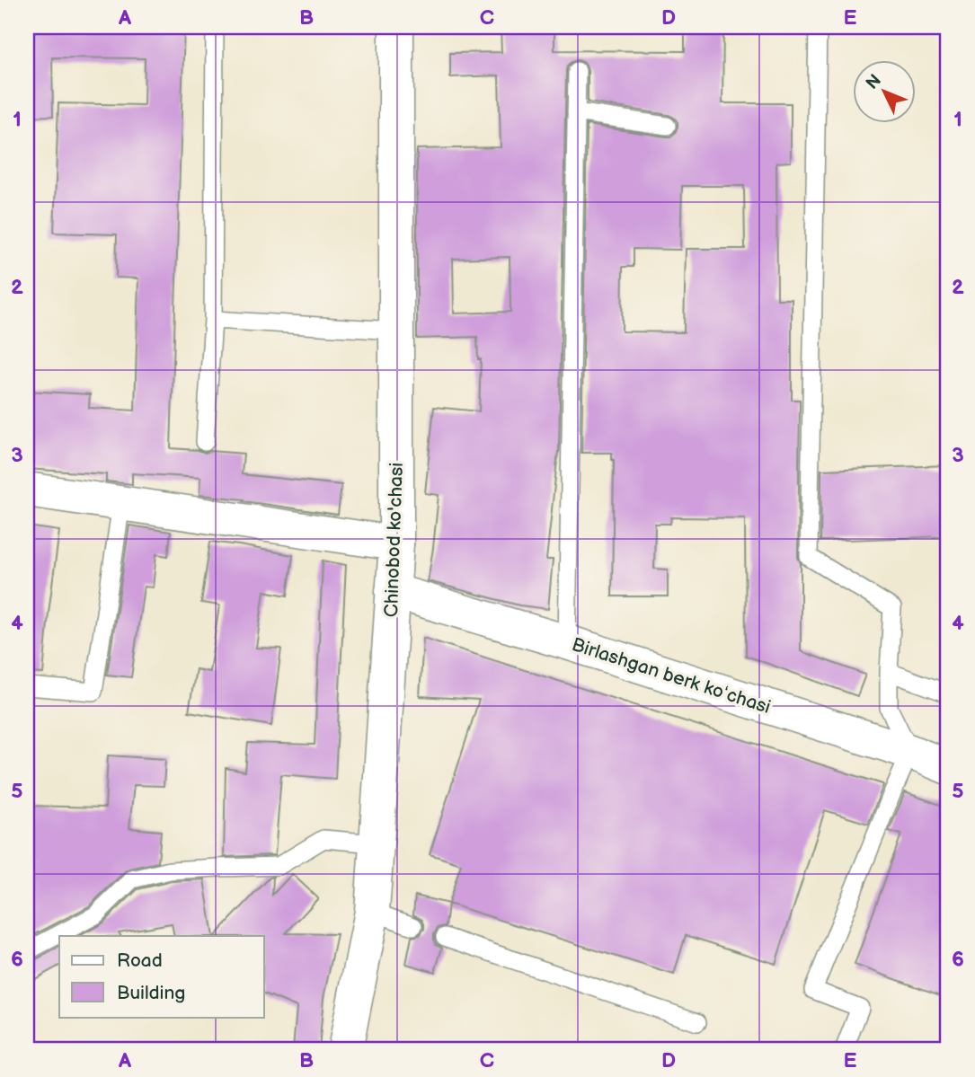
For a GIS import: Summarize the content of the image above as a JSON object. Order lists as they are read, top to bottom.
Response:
{
  "streets": {
    "street": ["Chinobod ko'chasi", "Birlashgan berk koʻchasi"]
  },
  "crossings": [
    ["Chinobod ko'chasi", "Birlashgan berk koʻchasi"]
  ],
  "legend": ["Road", "Building"],
  "north": "top left",
  "grid": {
    "columns": [
      "A",
      "B",
      "C",
      "D",
      "E"
    ],
    "rows": [
      "1",
      "2",
      "3",
      "4",
      "5",
      "6"
    ]
  }
}
